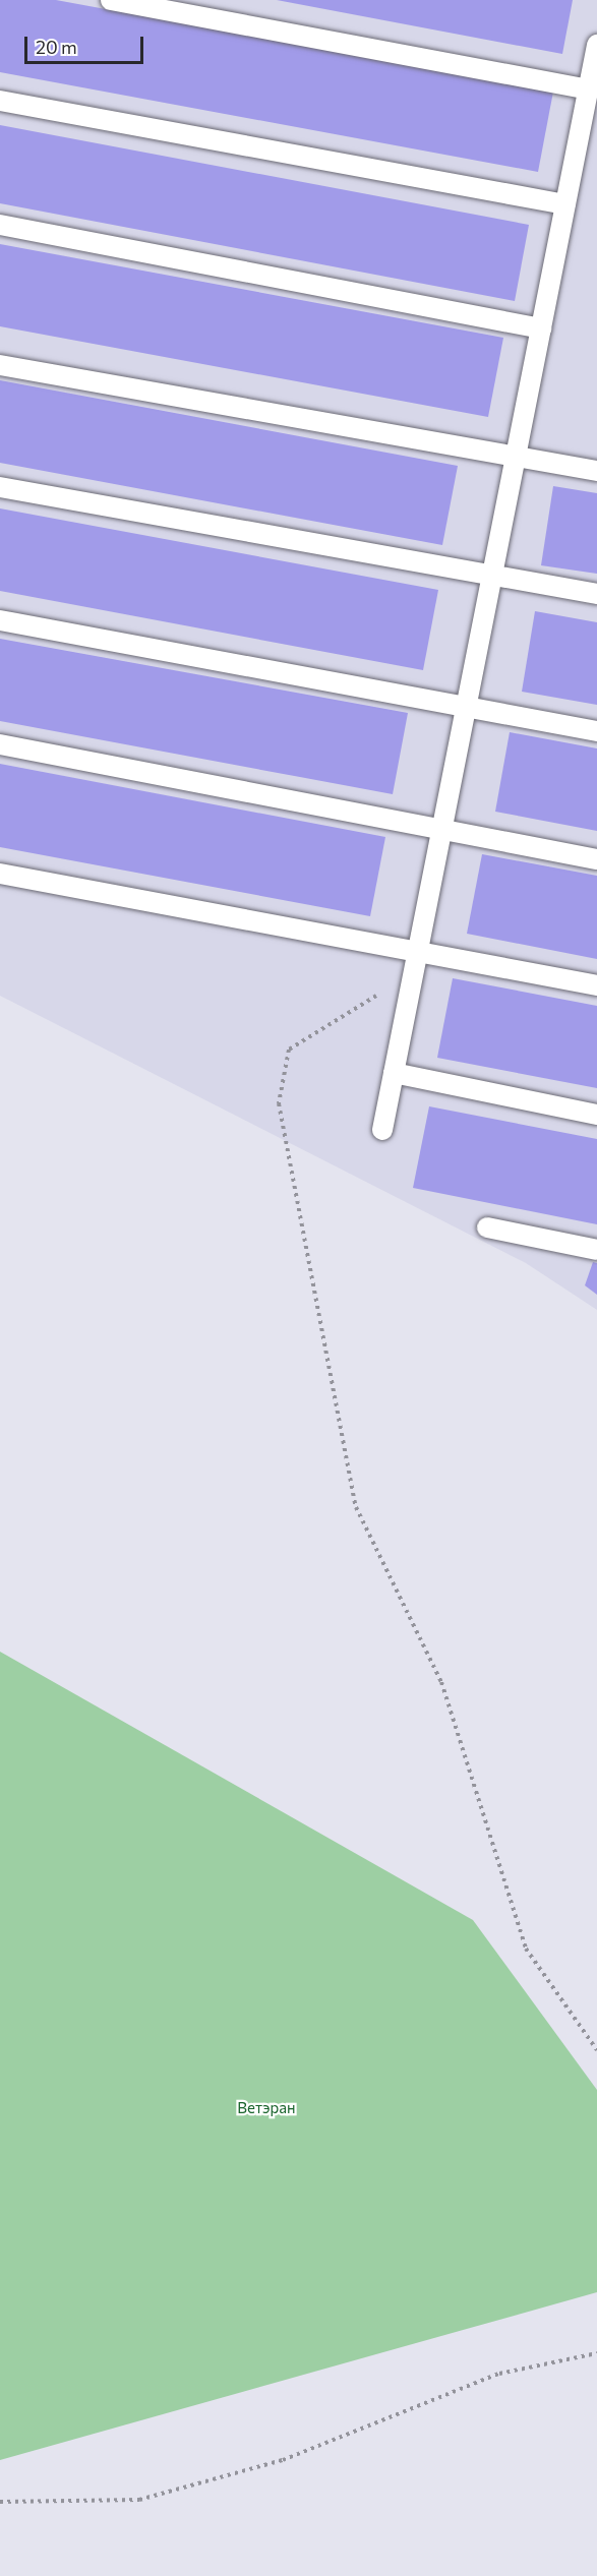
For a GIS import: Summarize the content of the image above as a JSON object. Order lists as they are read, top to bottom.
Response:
{
  "parks": ["Ветэран"],
  "scale_bar": "20 m"
}
